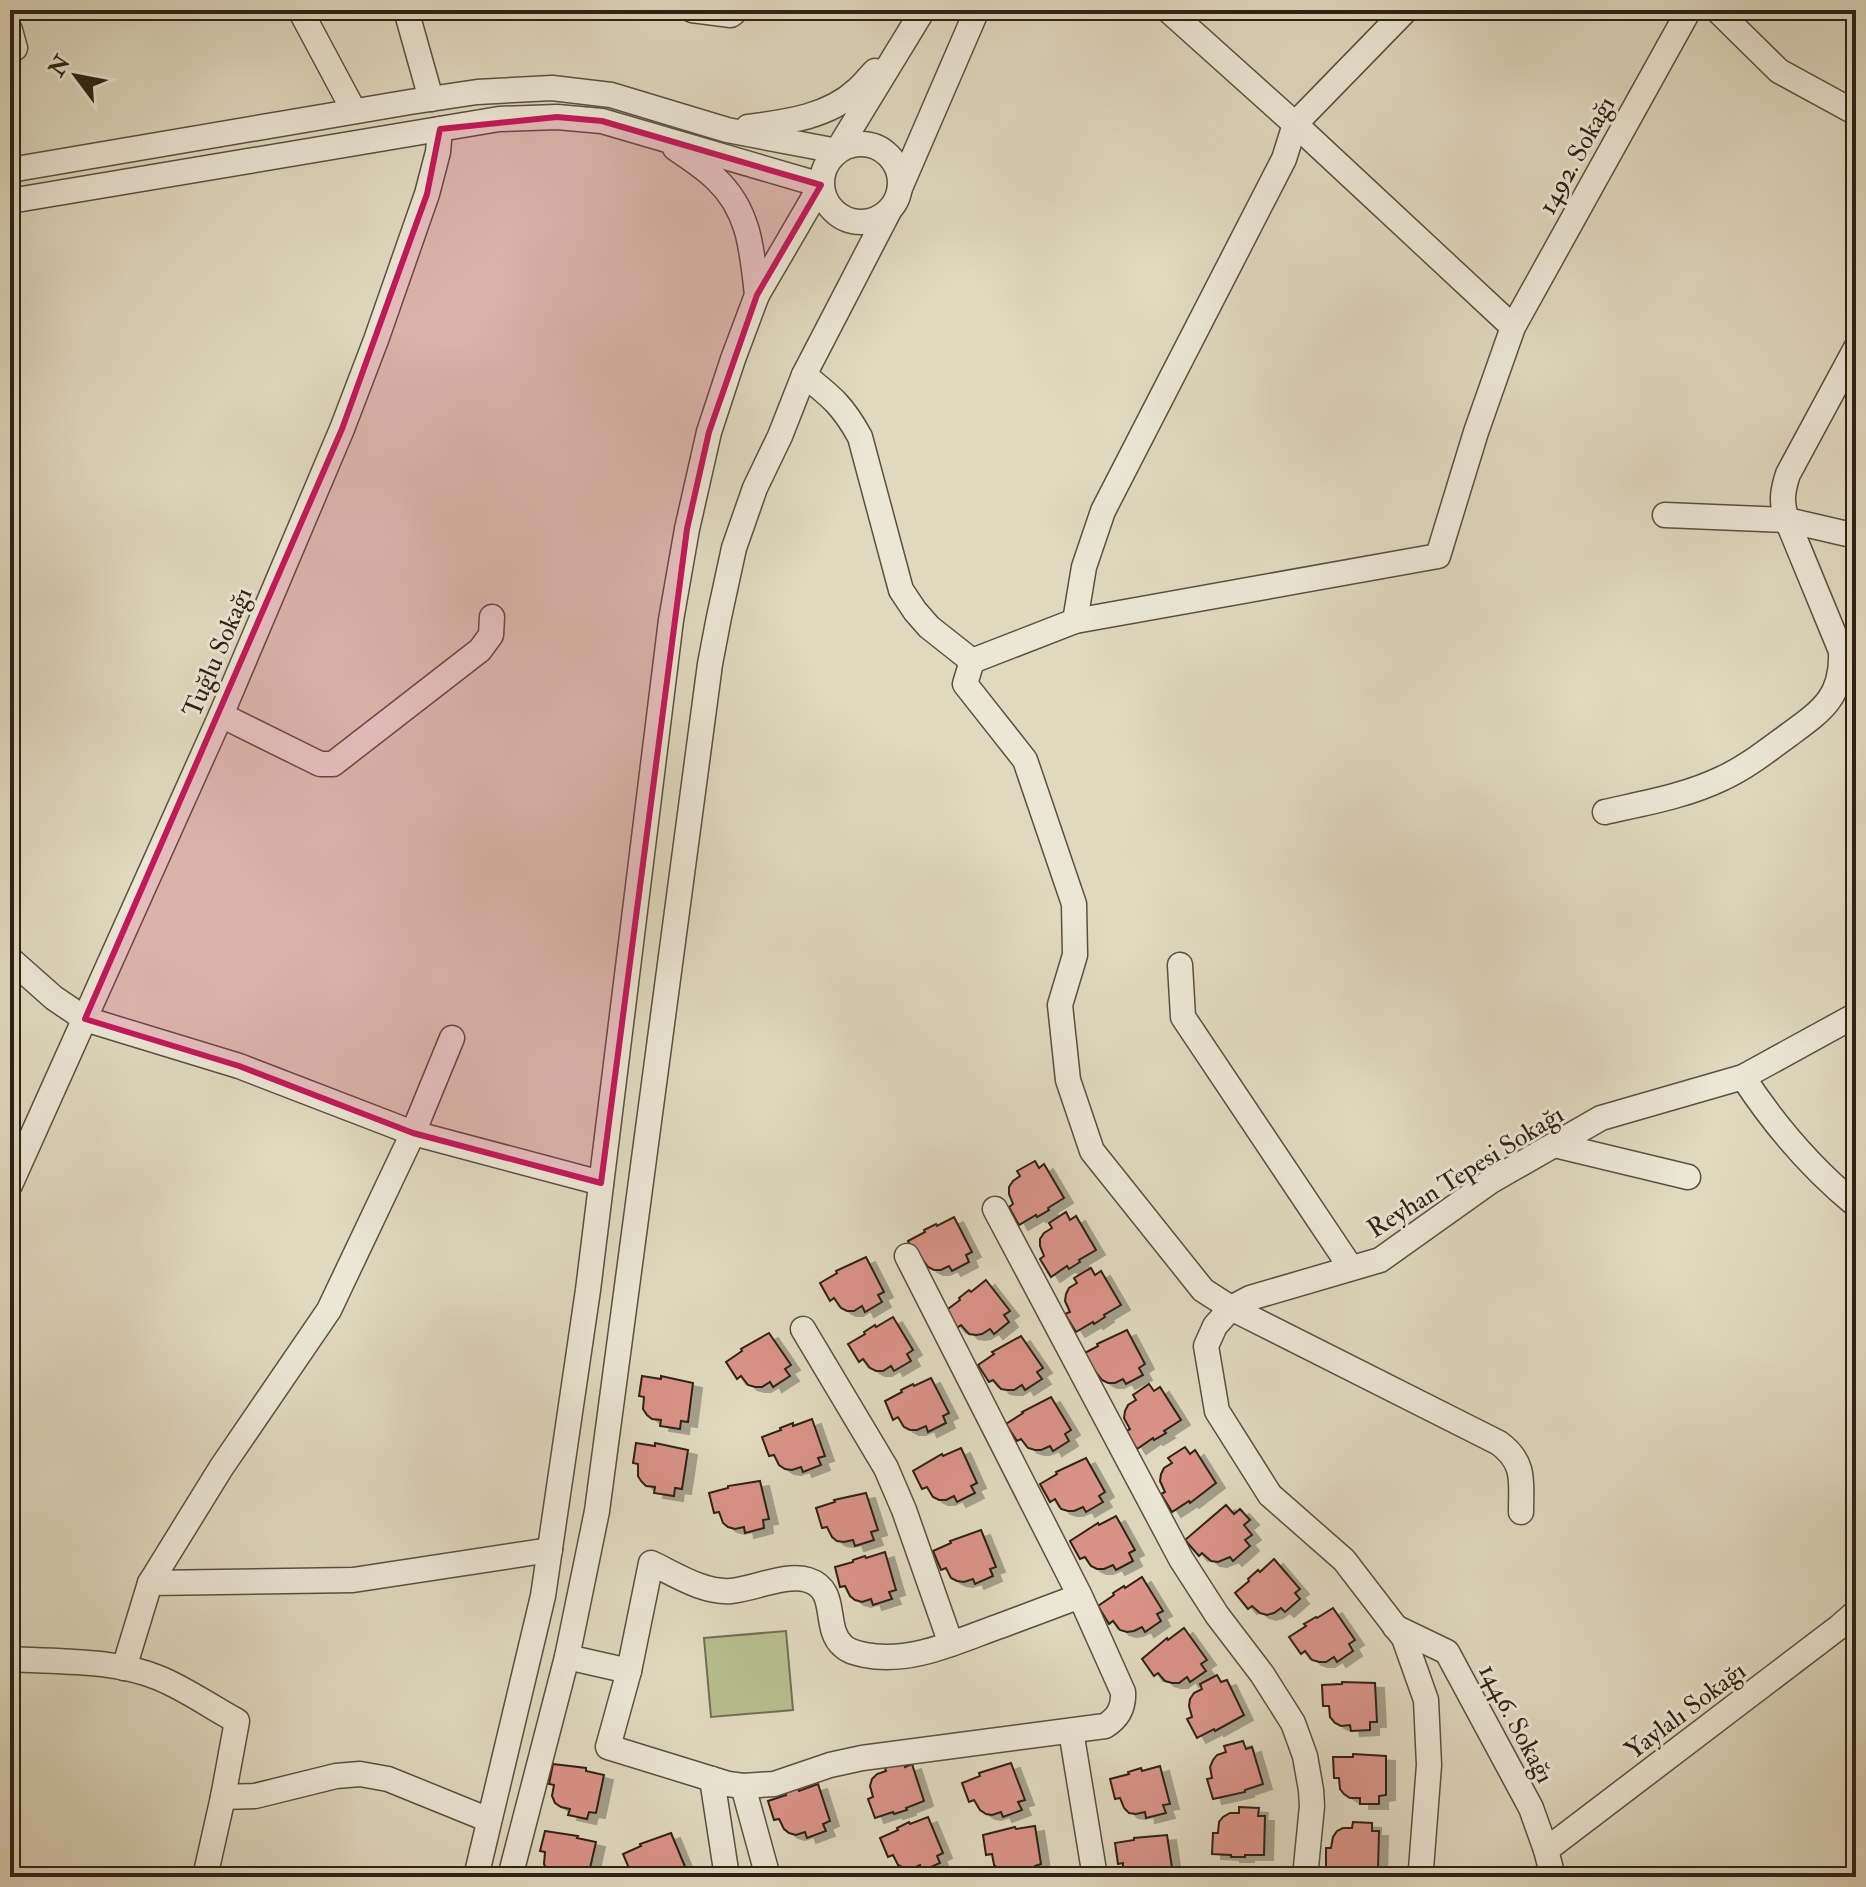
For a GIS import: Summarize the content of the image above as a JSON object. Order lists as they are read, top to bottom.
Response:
{
  "streets": {
    "street": [
      "1492. Sokağı",
      "Tuğlu Sokağı",
      "Reyhan Tepesi Sokağı",
      "Yaylalı Sokağı",
      "1446. Sokağı"
    ]
  },
  "crossings": [
    ["Yaylalı Sokağı", "1446. Sokağı"]
  ],
  "north": "top left"
}
